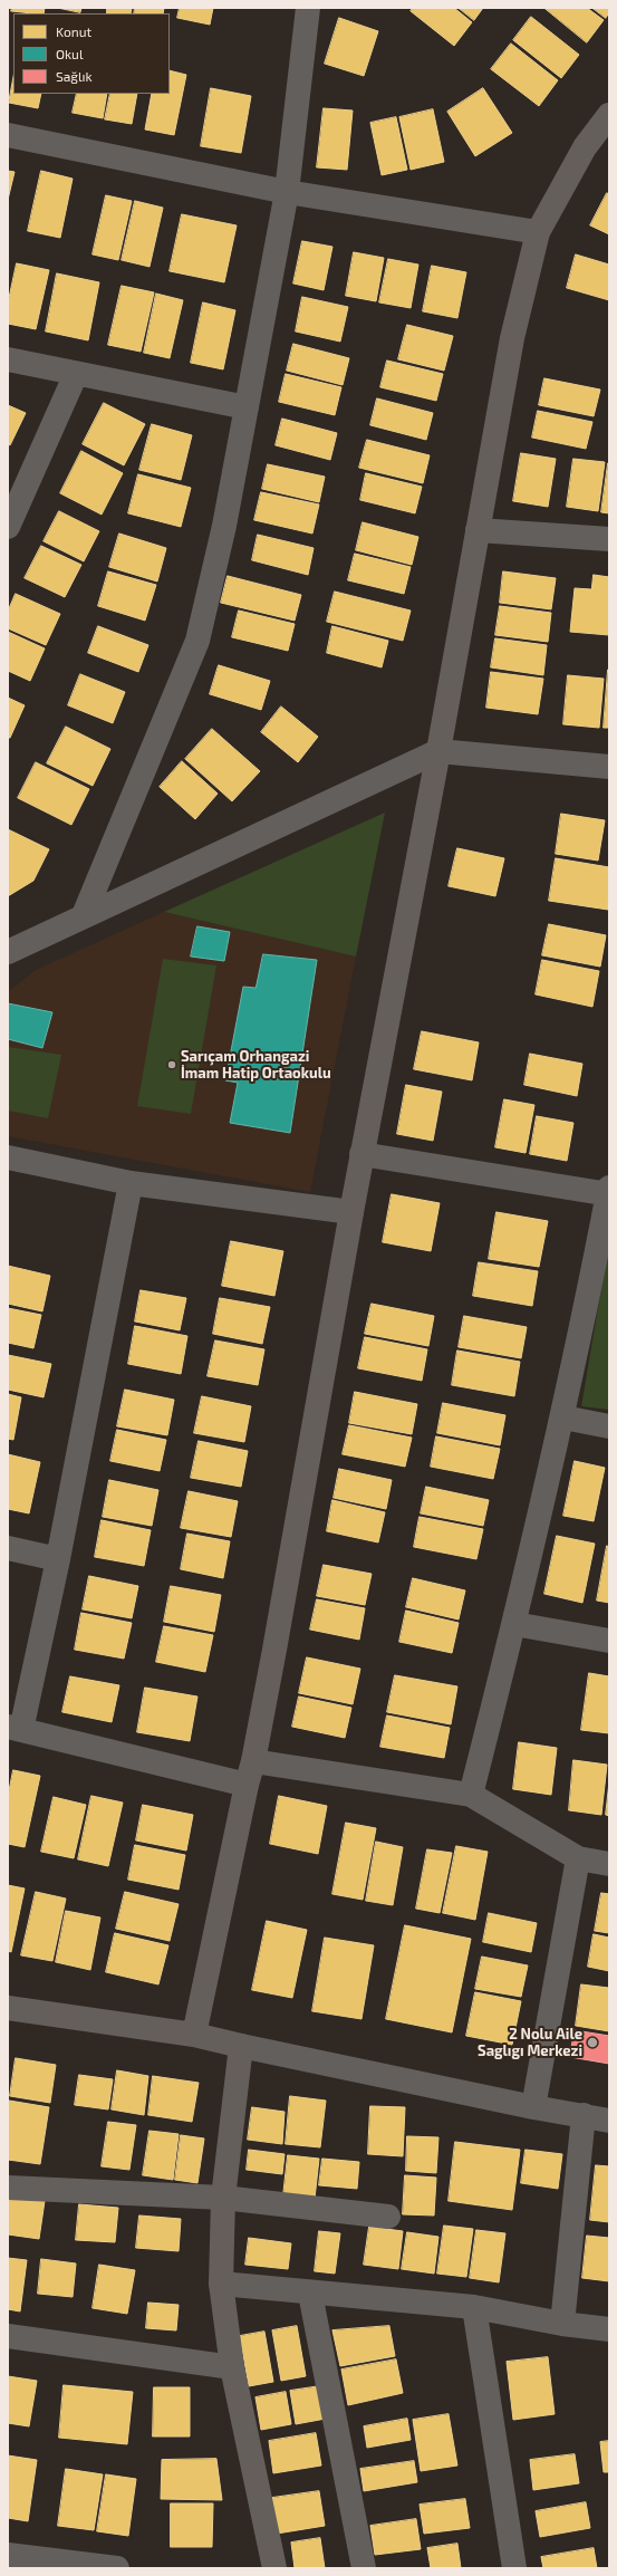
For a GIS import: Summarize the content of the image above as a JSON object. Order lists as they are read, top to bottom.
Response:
{
  "places": ["Sarıçam Orhangazi İmam Hatip Ortaokulu", "2 Nolu Aile Saglıgı Merkezi"],
  "legend": ["Konut", "Okul", "Sağlık"]
}
